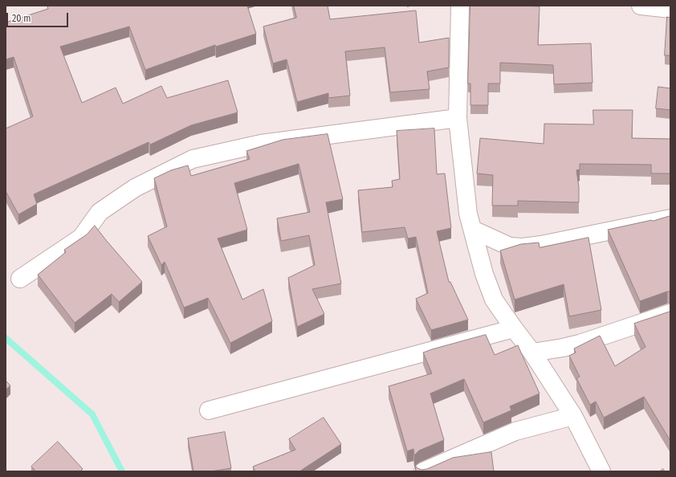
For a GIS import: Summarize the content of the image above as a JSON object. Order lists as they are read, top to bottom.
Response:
{
  "scale_bar": "20 m"
}
